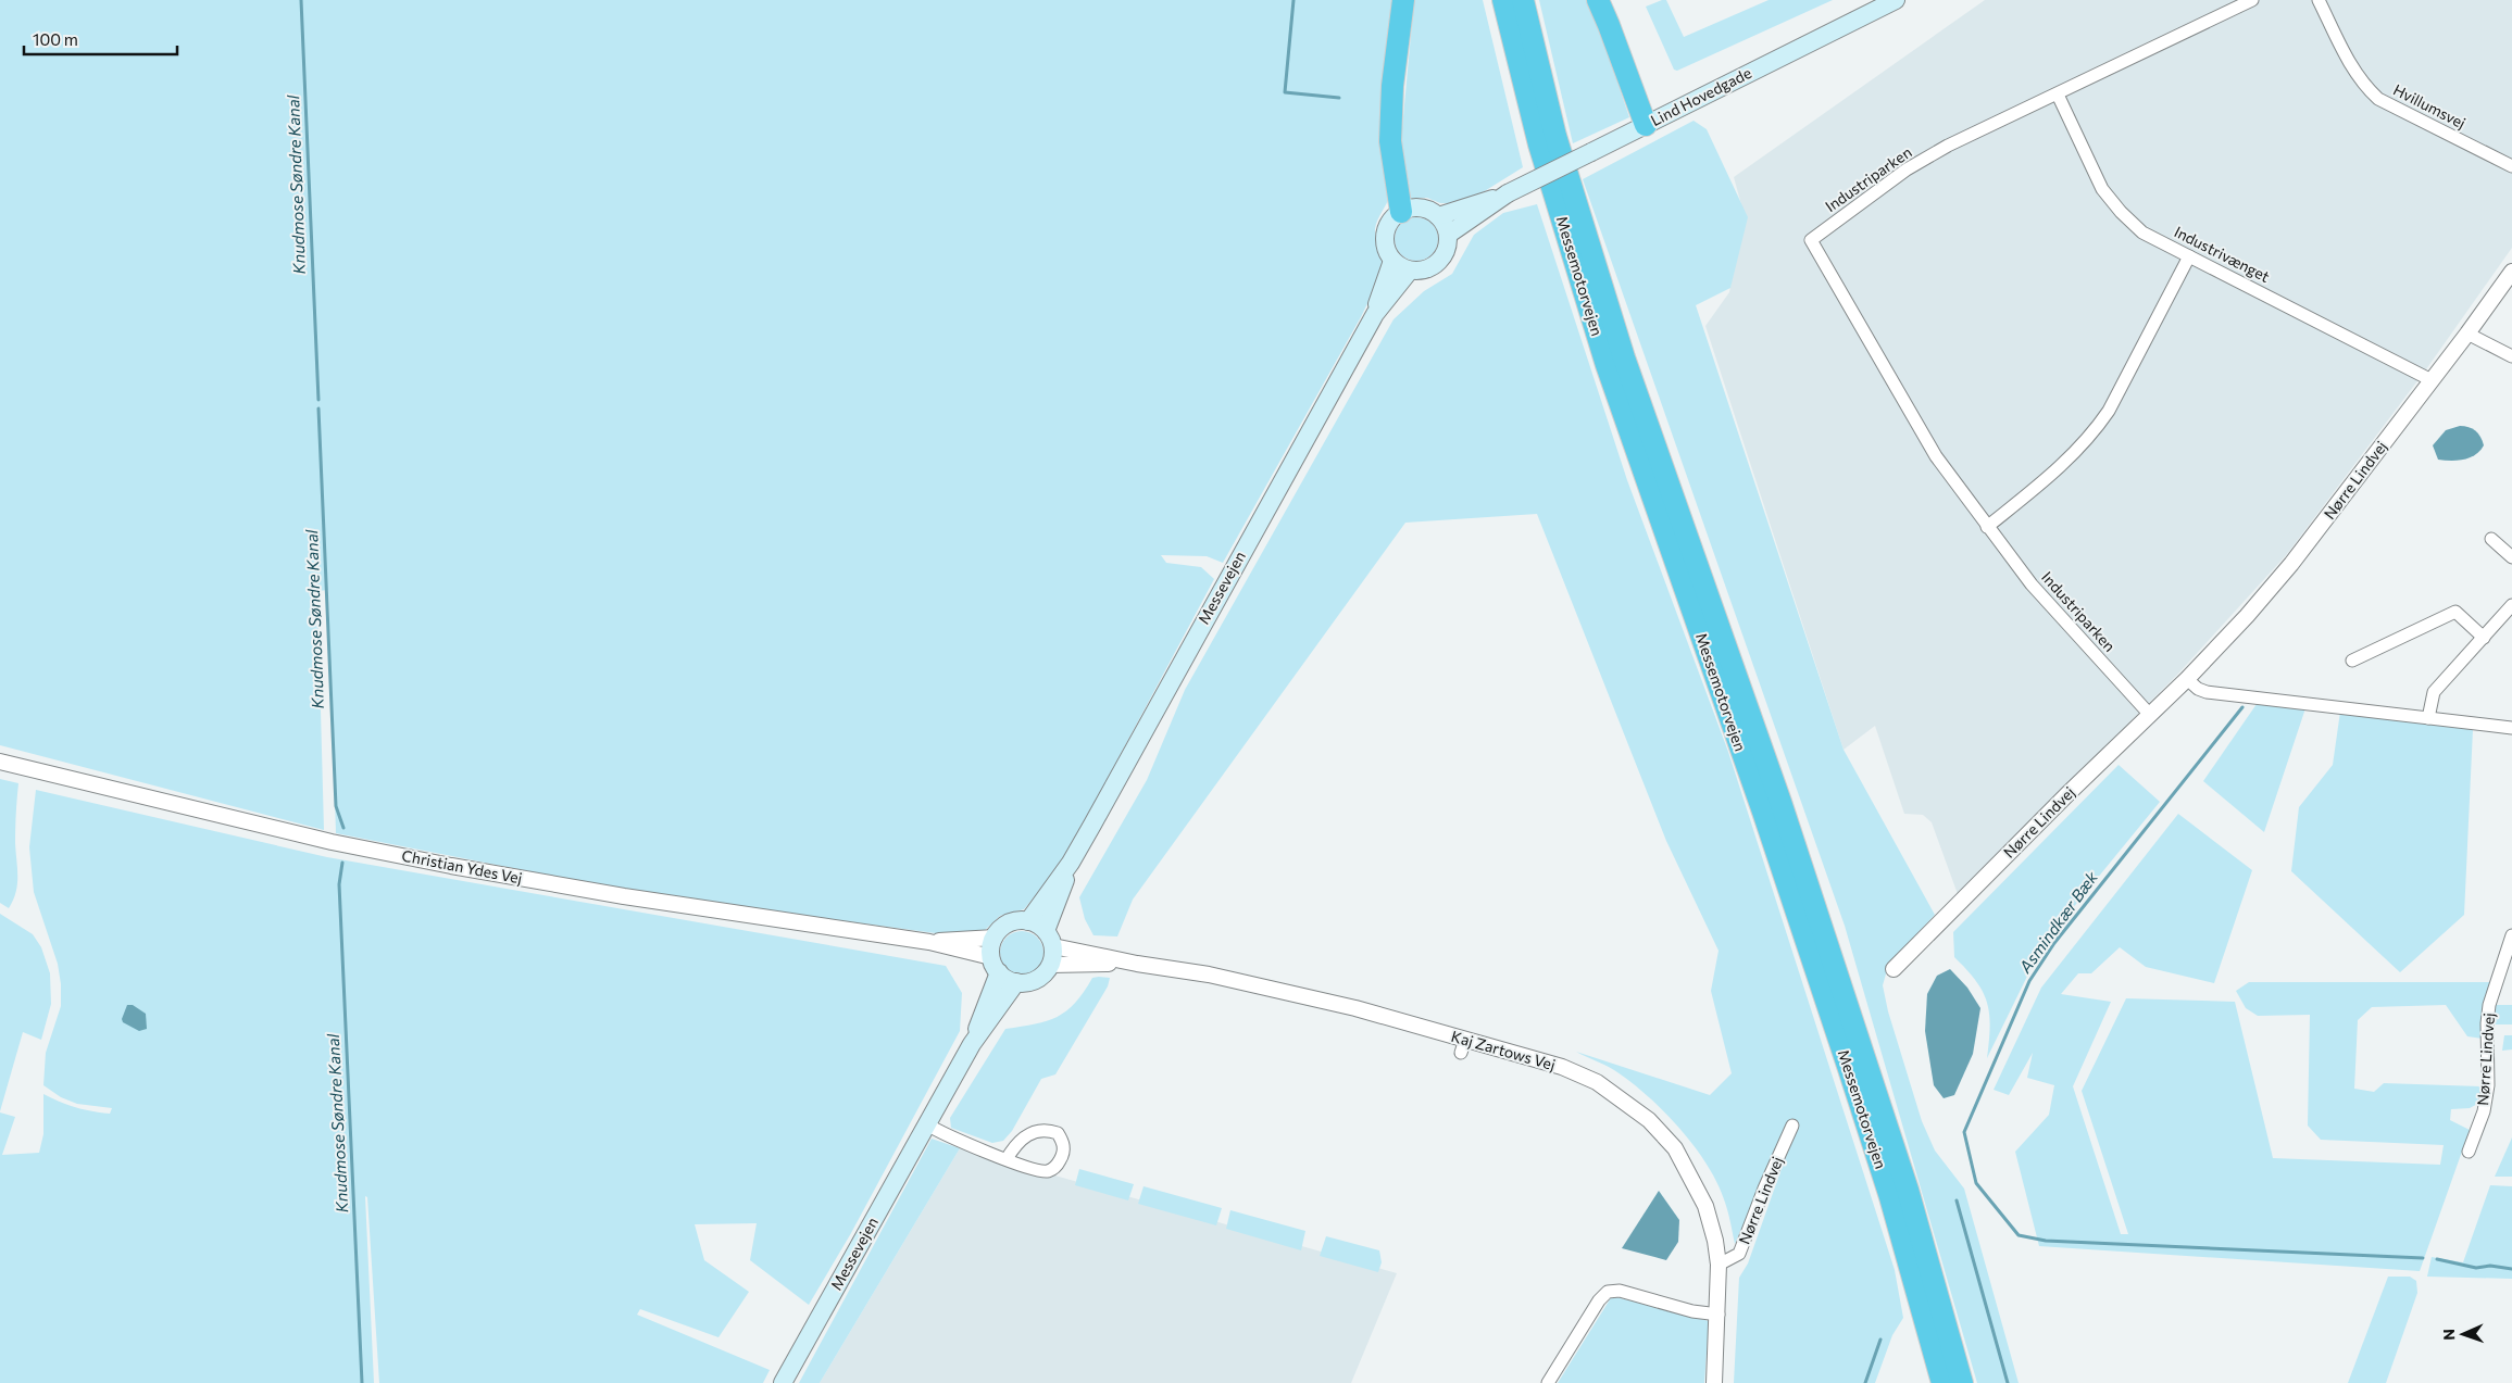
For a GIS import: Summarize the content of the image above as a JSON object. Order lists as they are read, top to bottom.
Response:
{
  "streets": {
    "highway": ["Messemotorvejen"],
    "main road": ["Lind Hovedgade", "Messevejen"],
    "street": [
      "Hvillumsvej",
      "Industriparken",
      "Industrivænget",
      "Nørre Lindvej",
      "Christian Ydes Vej",
      "Kaj Zartows Vej"
    ]
  },
  "crossings": [
    ["Lind Hovedgade", "Messevejen"],
    ["Industriparken", "Industrivænget"],
    ["Industriparken", "Nørre Lindvej"],
    ["Industrivænget", "Nørre Lindvej"],
    ["Nørre Lindvej", "Kaj Zartows Vej"],
    ["Messevejen", "Christian Ydes Vej"],
    ["Messevejen", "Kaj Zartows Vej"],
    ["Christian Ydes Vej", "Kaj Zartows Vej"]
  ],
  "water": ["Knudmose Søndre Kanal", "Asmindkær Bæk"],
  "scale_bar": "100 m",
  "north": "left"
}
